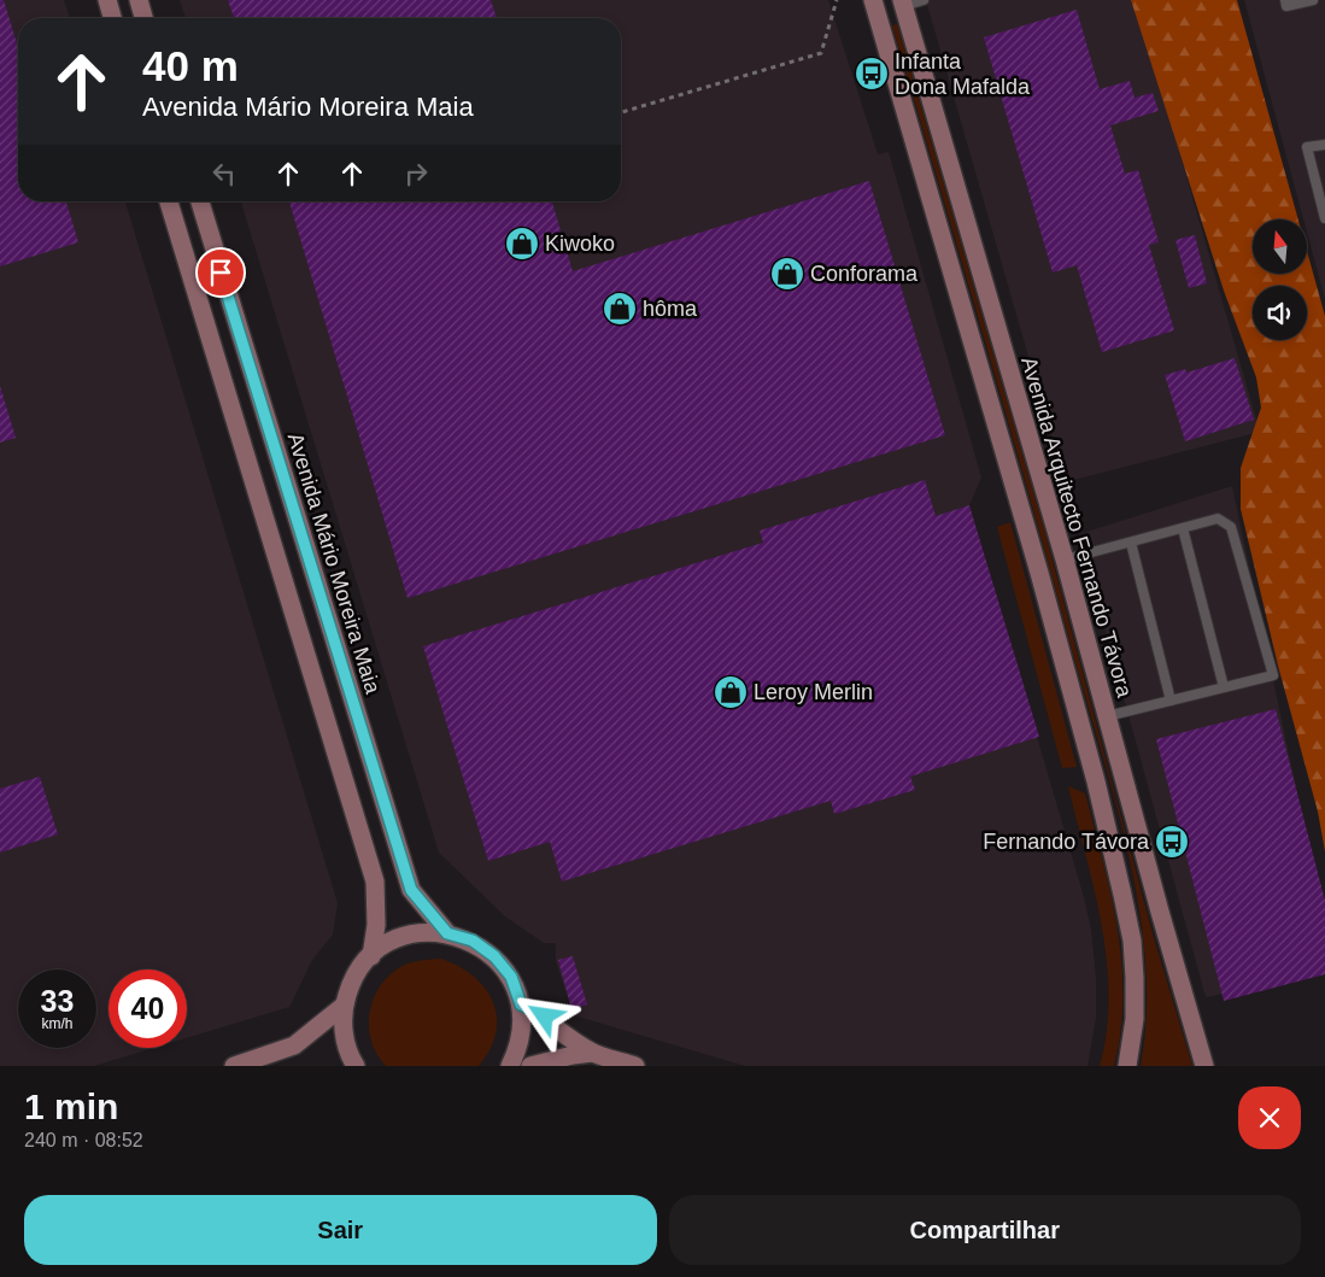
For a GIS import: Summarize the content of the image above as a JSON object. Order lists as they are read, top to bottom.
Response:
{
  "streets": {
    "main road": ["Avenida Arquitecto Fernando Távora", "Avenida Mário Moreira Maia"]
  },
  "places": {
    "bus stop": ["Infanta Dona Mafalda", "Fernando Távora"],
    "shop": [
      "Kiwoko",
      "Conforama",
      "hôma",
      "Leroy Merlin"
    ]
  },
  "north": "top",
  "page": {
    "turn": ["40 m", "Avenida Mário Moreira Maia"],
    "speed": "33 km/h",
    "limit": "40",
    "heading": ["1 min", "240 m · 08:52"],
    "buttons": ["Sair", "Compartilhar"]
  }
}
